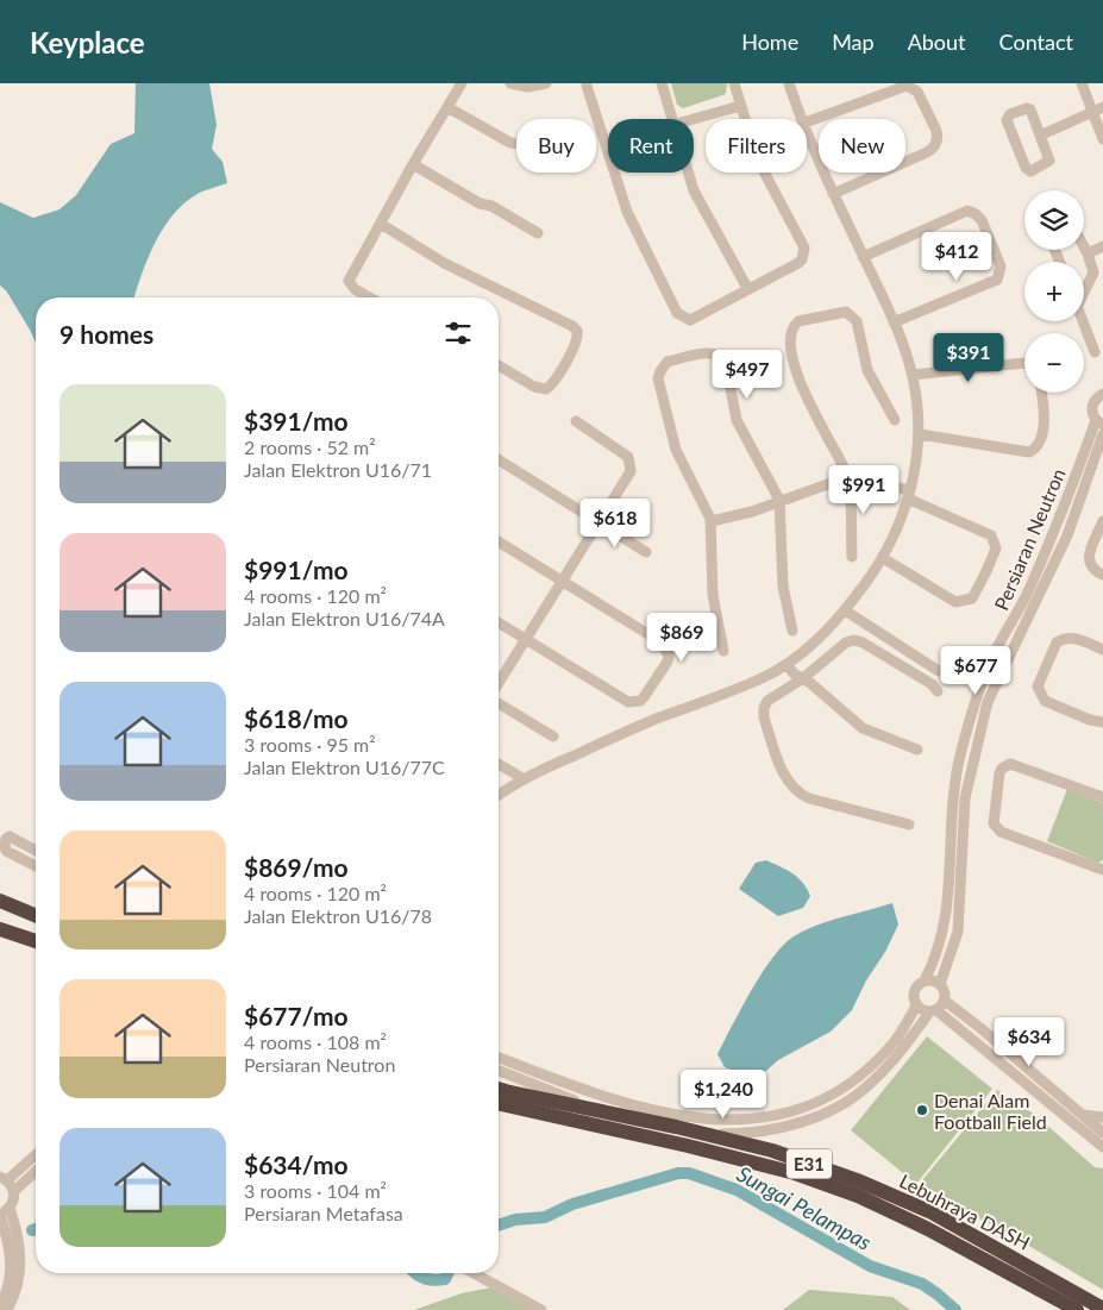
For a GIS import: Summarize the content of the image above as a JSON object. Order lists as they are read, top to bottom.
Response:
{
  "streets": {
    "highway": ["E31", "Lebuhraya DASH"],
    "street": ["Persiaran Neutron"]
  },
  "water": ["Sungai Pelampas"],
  "places": ["Denai Alam Football Field"],
  "page": {
    "header": "Keyplace",
    "nav": [
      "Home",
      "Map",
      "About",
      "Contact"
    ],
    "chip": [
      "Buy",
      "Rent",
      "Filters",
      "New"
    ],
    "map_buttons": ["+", "−"],
    "price": [
      "$412",
      "$391",
      "$497",
      "$991",
      "$618",
      "$869",
      "$677",
      "$634",
      "$1,240"
    ],
    "heading": "9 homes",
    "list": [
      {
        "name": "$391/mo",
        "note": "2 rooms · 52 m² · Jalan Elektron U16/71"
      },
      {
        "name": "$991/mo",
        "note": "4 rooms · 120 m² · Jalan Elektron U16/74A"
      },
      {
        "name": "$618/mo",
        "note": "3 rooms · 95 m² · Jalan Elektron U16/77C"
      },
      {
        "name": "$869/mo",
        "note": "4 rooms · 120 m² · Jalan Elektron U16/78"
      },
      {
        "name": "$677/mo",
        "note": "4 rooms · 108 m² · Persiaran Neutron"
      },
      {
        "name": "$634/mo",
        "note": "3 rooms · 104 m² · Persiaran Metafasa"
      }
    ]
  }
}
